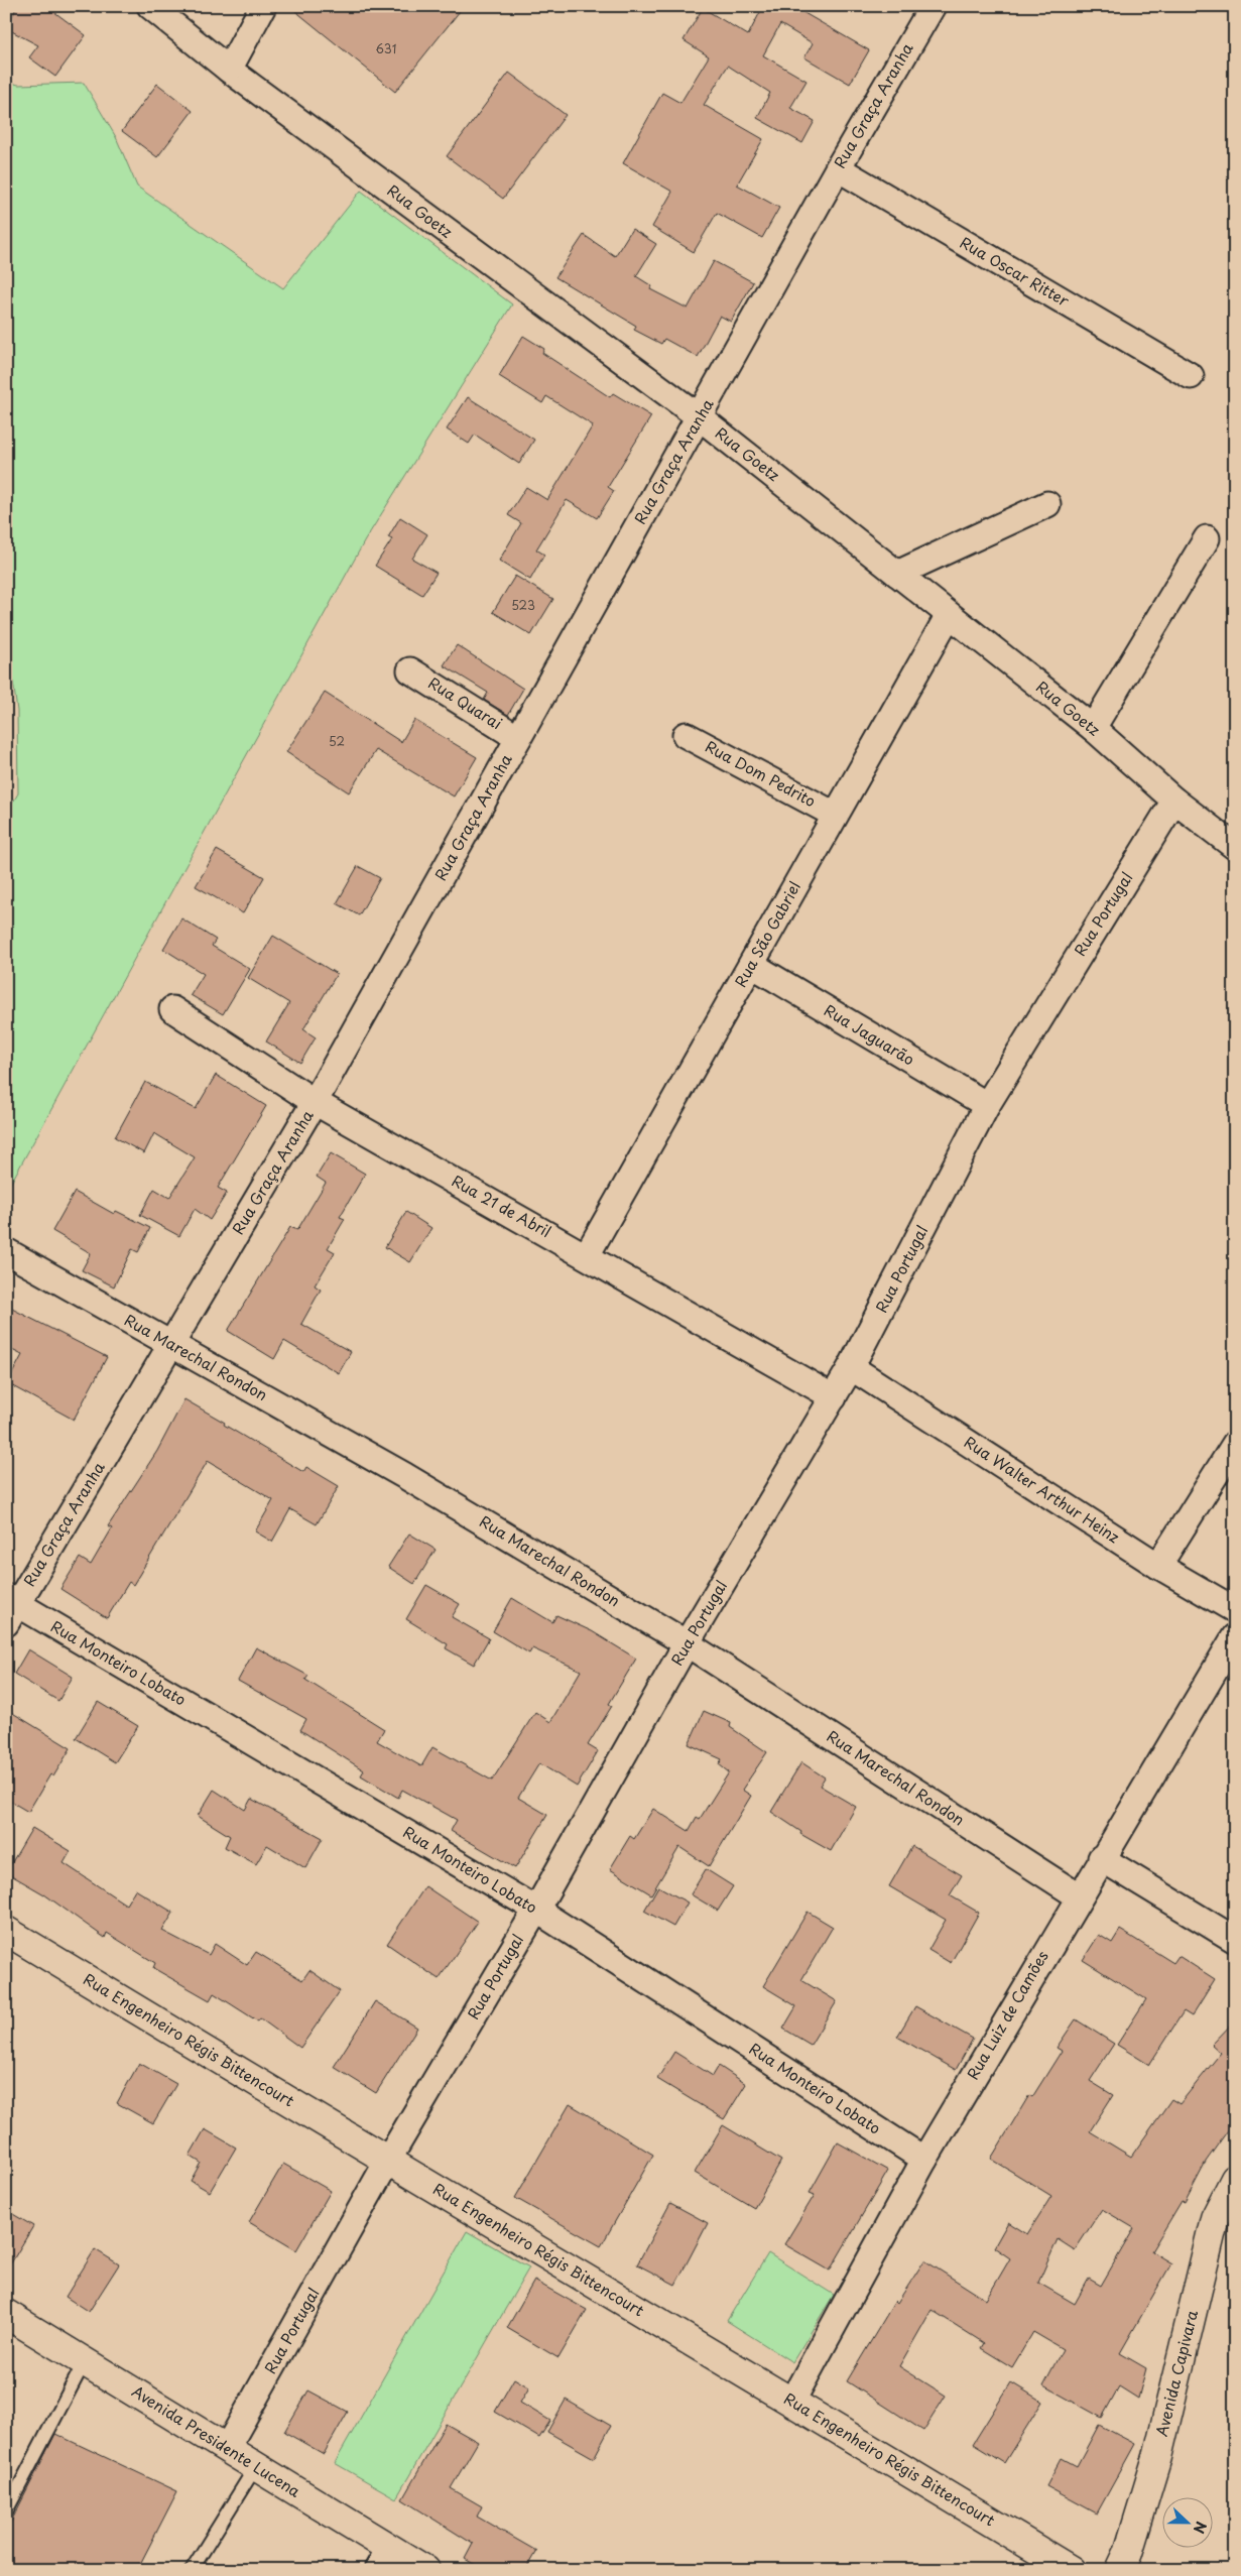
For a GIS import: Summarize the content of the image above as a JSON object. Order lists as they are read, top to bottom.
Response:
{
  "streets": {
    "street": [
      "Rua Graça Aranha",
      "Rua Goetz",
      "Rua Oscar Ritter",
      "Rua Quarai",
      "Rua Dom Pedrito",
      "Rua Portugal",
      "Rua São Gabriel",
      "Rua Jaguarão",
      "Rua 21 de Abril",
      "Rua Marechal Rondon",
      "Rua Walter Arthur Heinz",
      "Rua Monteiro Lobato",
      "Rua Luiz de Camões",
      "Rua Engenheiro Régis Bittencourt",
      "Avenida Capivara",
      "Avenida Presidente Lucena"
    ]
  },
  "crossings": [
    ["Rua Graça Aranha", "Rua Goetz"],
    ["Rua Graça Aranha", "Rua Oscar Ritter"],
    ["Rua Graça Aranha", "Rua Quarai"],
    ["Rua Graça Aranha", "Rua 21 de Abril"],
    ["Rua Graça Aranha", "Rua Marechal Rondon"],
    ["Rua Graça Aranha", "Rua Monteiro Lobato"],
    ["Rua Goetz", "Rua Portugal"],
    ["Rua Goetz", "Rua São Gabriel"],
    ["Rua Dom Pedrito", "Rua São Gabriel"],
    ["Rua Portugal", "Rua Jaguarão"],
    ["Rua Portugal", "Rua 21 de Abril"],
    ["Rua Portugal", "Rua Marechal Rondon"],
    ["Rua Portugal", "Rua Walter Arthur Heinz"],
    ["Rua Portugal", "Rua Monteiro Lobato"],
    ["Rua Portugal", "Rua Engenheiro Régis Bittencourt"],
    ["Rua Portugal", "Avenida Presidente Lucena"],
    ["Rua São Gabriel", "Rua Jaguarão"],
    ["Rua São Gabriel", "Rua 21 de Abril"],
    ["Rua Marechal Rondon", "Rua Luiz de Camões"],
    ["Rua Monteiro Lobato", "Rua Luiz de Camões"],
    ["Rua Luiz de Camões", "Rua Engenheiro Régis Bittencourt"]
  ],
  "house_numbers": ["631", "523", "52"],
  "north": "right"
}
